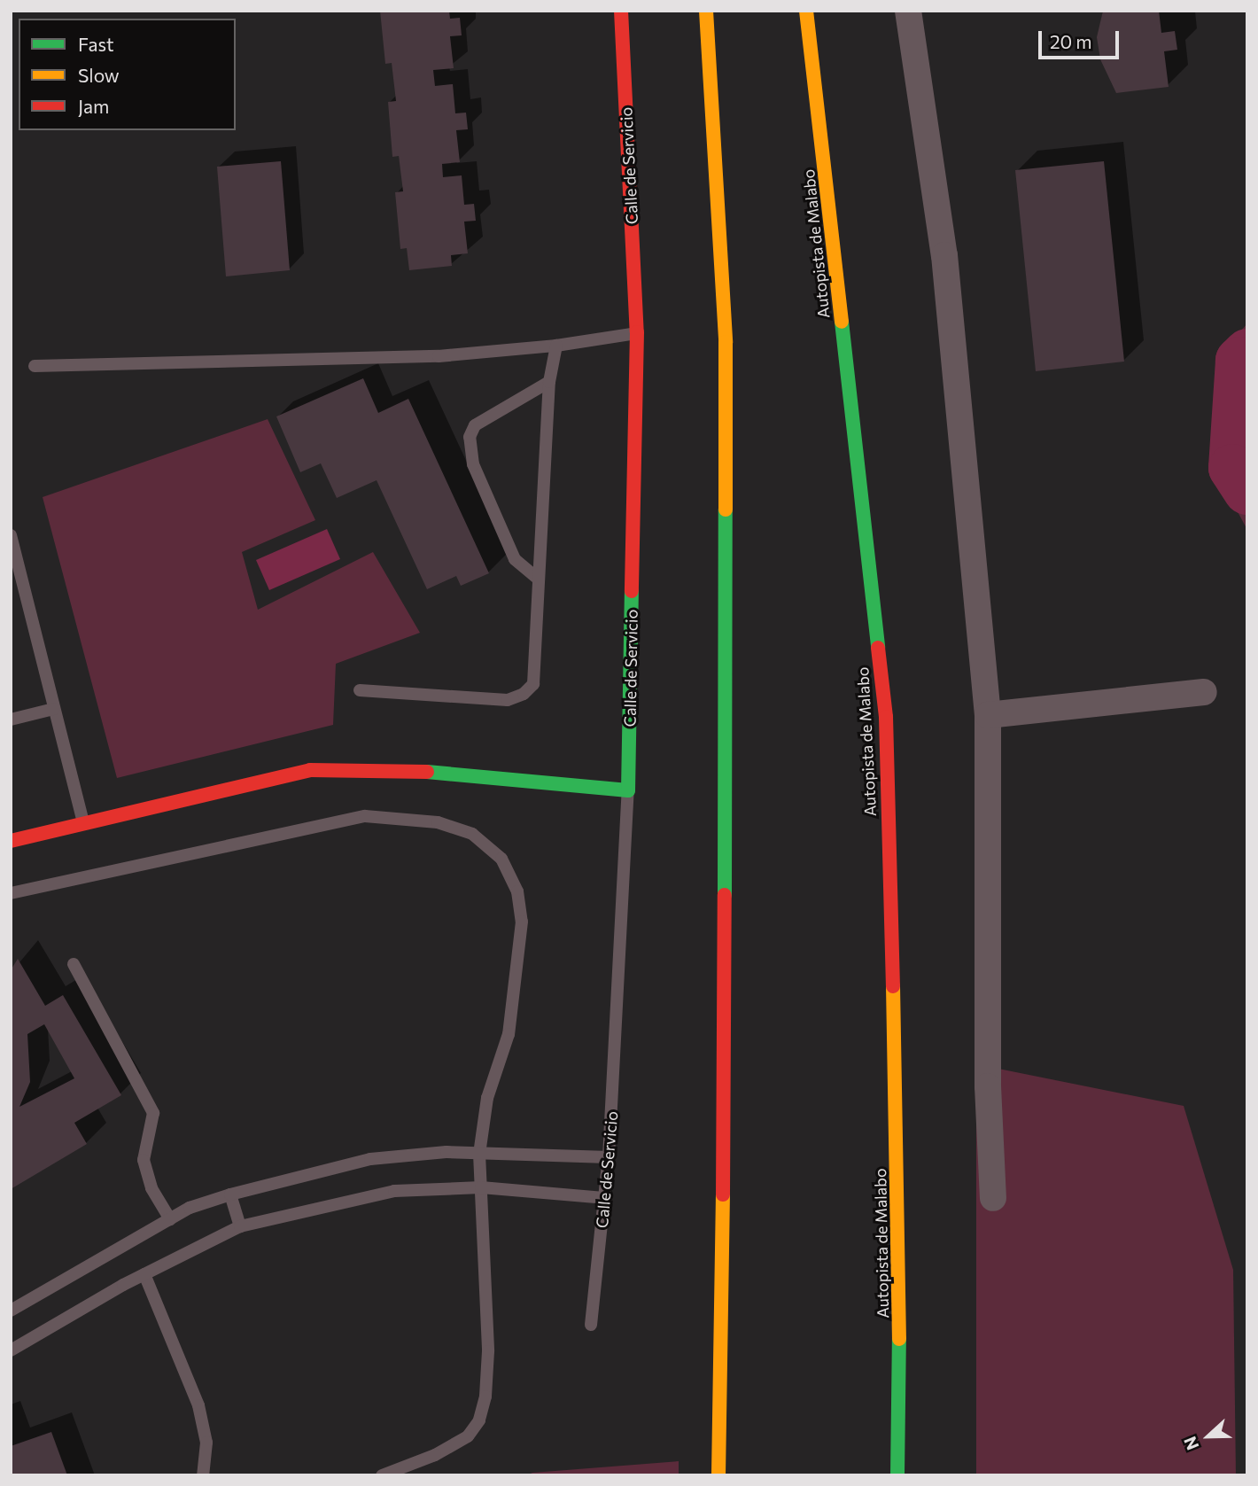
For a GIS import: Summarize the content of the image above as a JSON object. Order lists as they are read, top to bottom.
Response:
{
  "streets": {
    "main road": ["Calle de Servicio", "Autopista de Malabo"]
  },
  "legend": ["Fast", "Slow", "Jam"],
  "scale_bar": "20 m",
  "north": "left"
}
